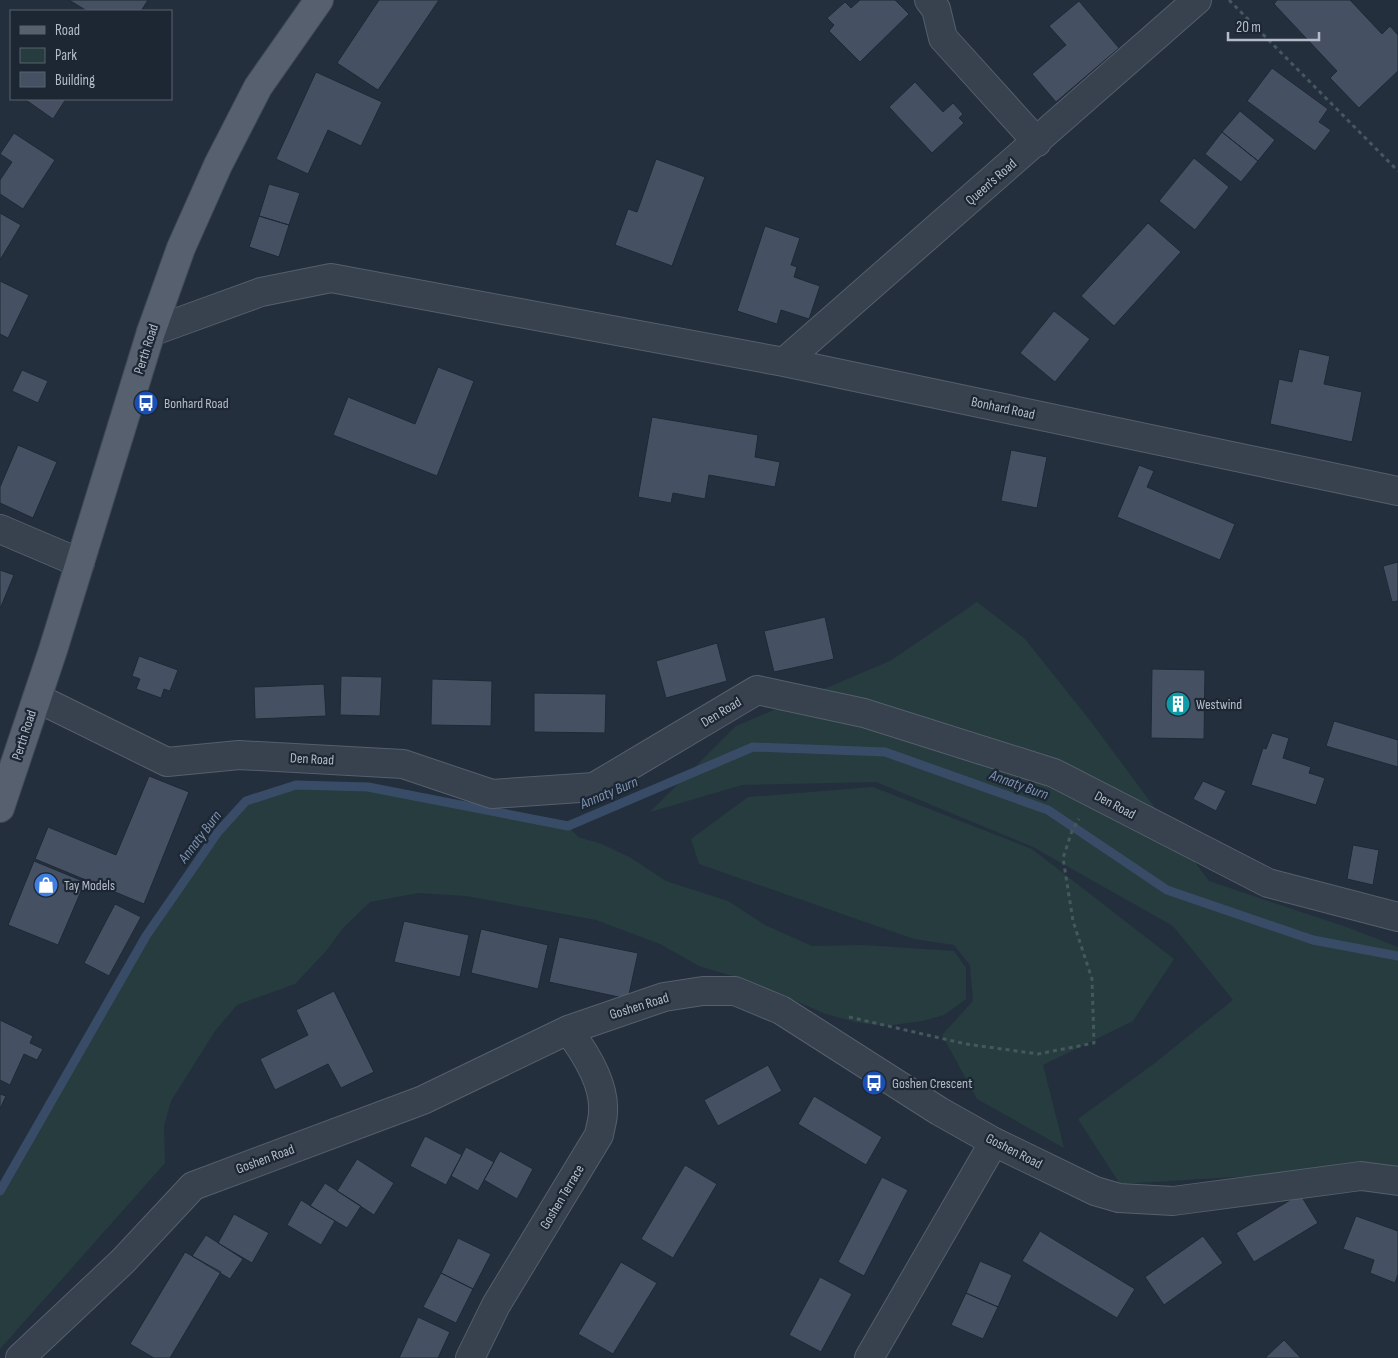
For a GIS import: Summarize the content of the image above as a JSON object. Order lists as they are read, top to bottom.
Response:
{
  "streets": {
    "main road": ["Perth Road"],
    "street": [
      "Queen's Road",
      "Bonhard Road",
      "Den Road",
      "Goshen Road",
      "Goshen Terrace"
    ]
  },
  "crossings": [
    ["Queen's Road", "Bonhard Road"],
    ["Perth Road", "Bonhard Road"],
    ["Perth Road", "Den Road"],
    ["Goshen Road", "Goshen Terrace"]
  ],
  "water": ["Annaty Burn"],
  "places": {
    "bus stop": ["Bonhard Road", "Goshen Crescent"],
    "building": ["Westwind"],
    "shop": ["Tay Models"]
  },
  "legend": ["Road", "Park", "Building"],
  "scale_bar": "20 m"
}
